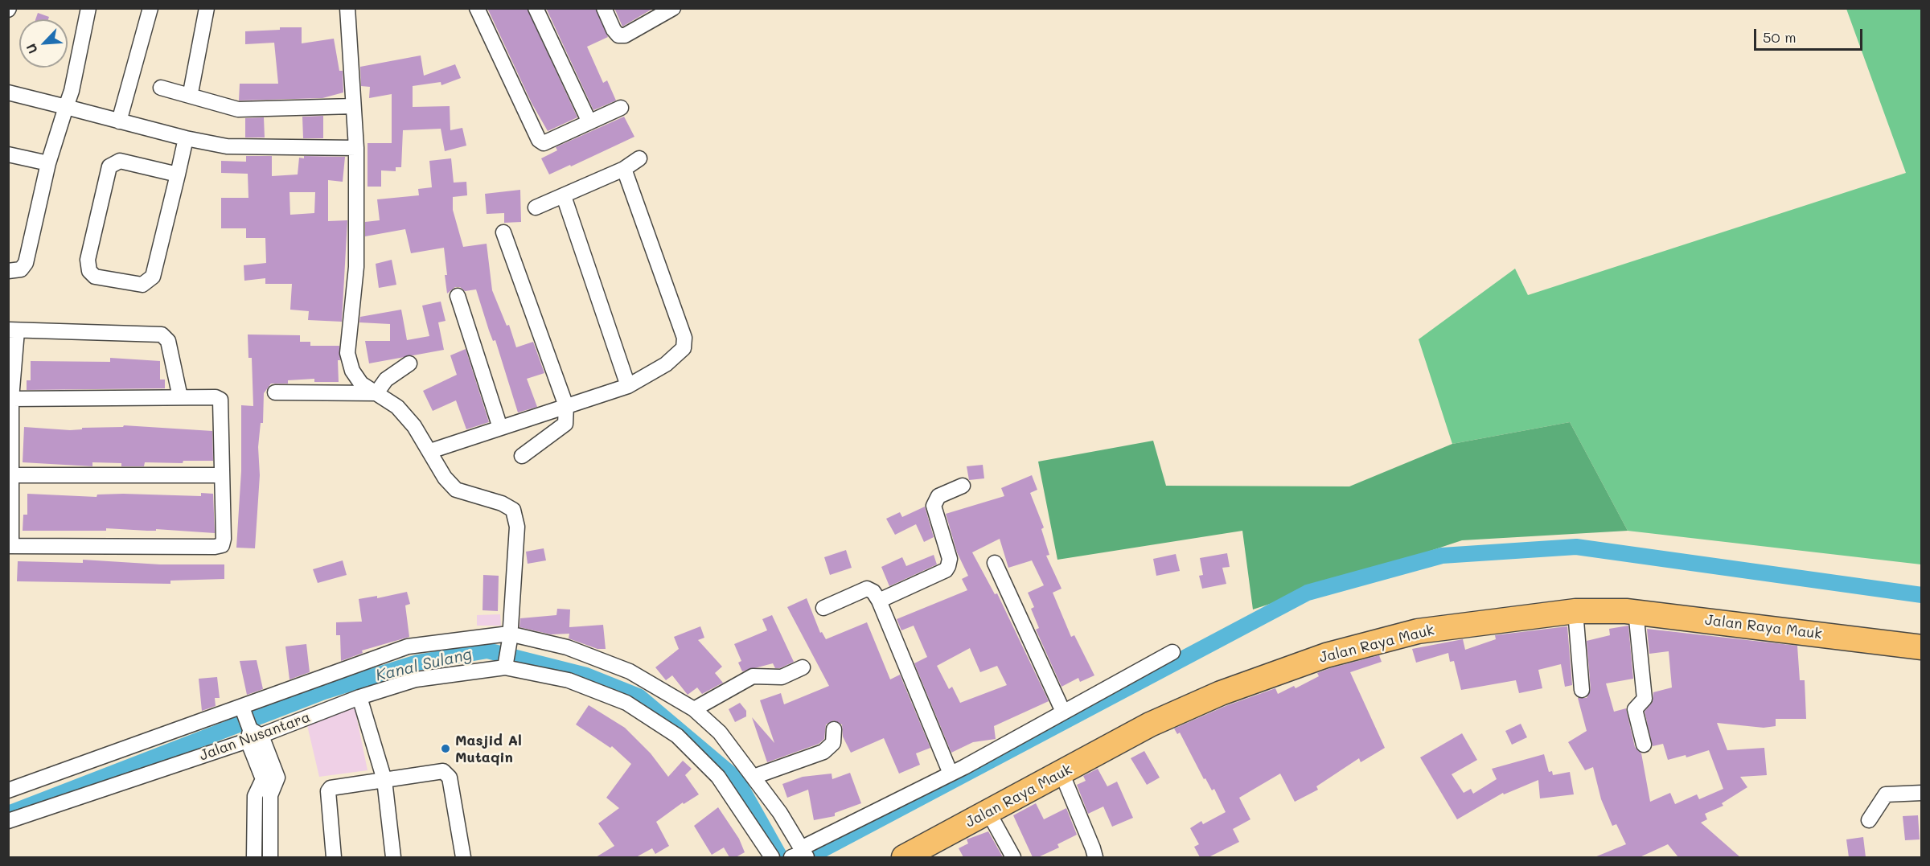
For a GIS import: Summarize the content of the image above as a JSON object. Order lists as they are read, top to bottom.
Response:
{
  "streets": {
    "main road": ["Jalan Raya Mauk"],
    "street": ["Jalan Nusantara"]
  },
  "water": ["Kanal Sulang"],
  "places": ["Masjid Al Mutaqin"],
  "scale_bar": "50 m",
  "north": "bottom left"
}
